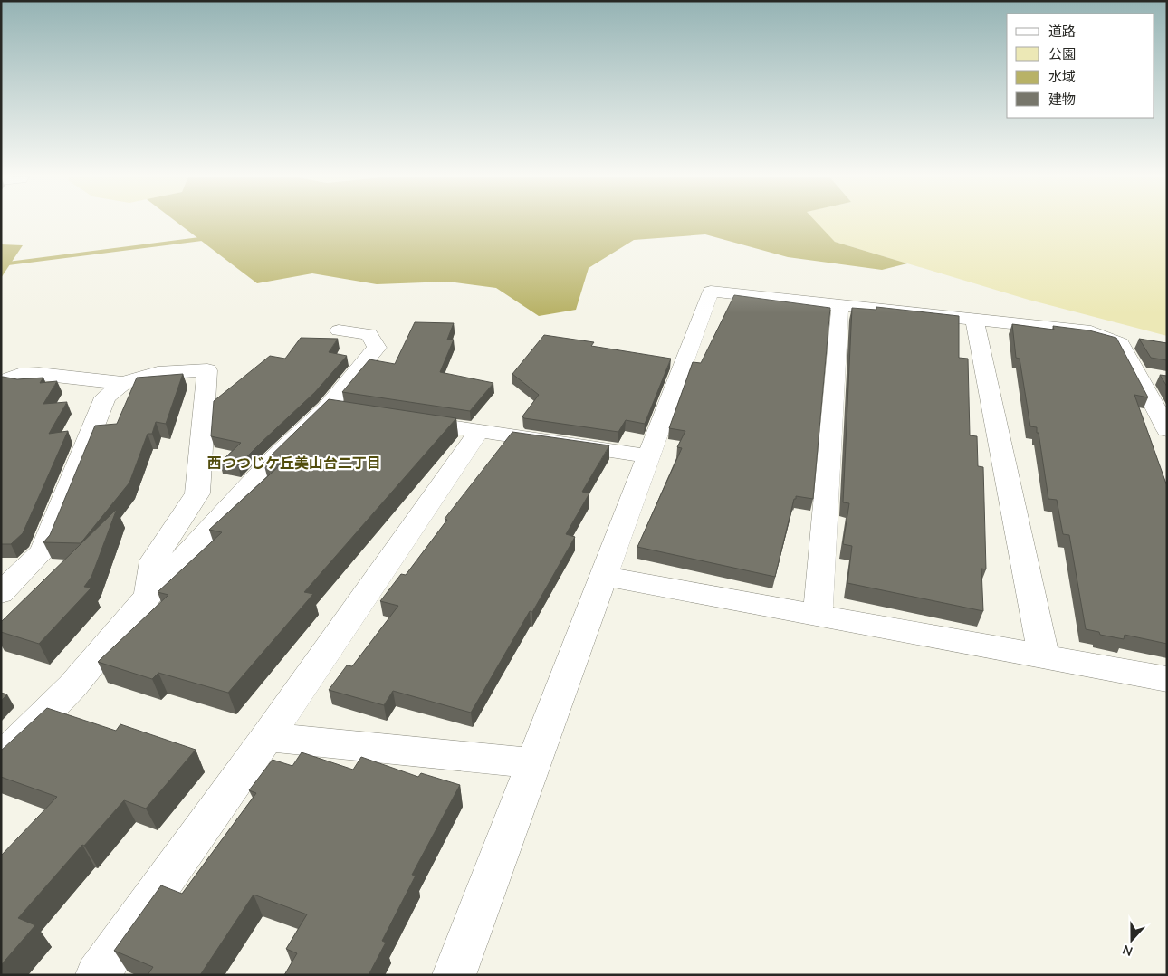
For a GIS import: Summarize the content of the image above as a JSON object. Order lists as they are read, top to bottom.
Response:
{
  "districts": ["西つつじケ丘美山台二丁目"],
  "legend": [
    "道路",
    "公園",
    "水域",
    "建物"
  ],
  "north": "bottom"
}
